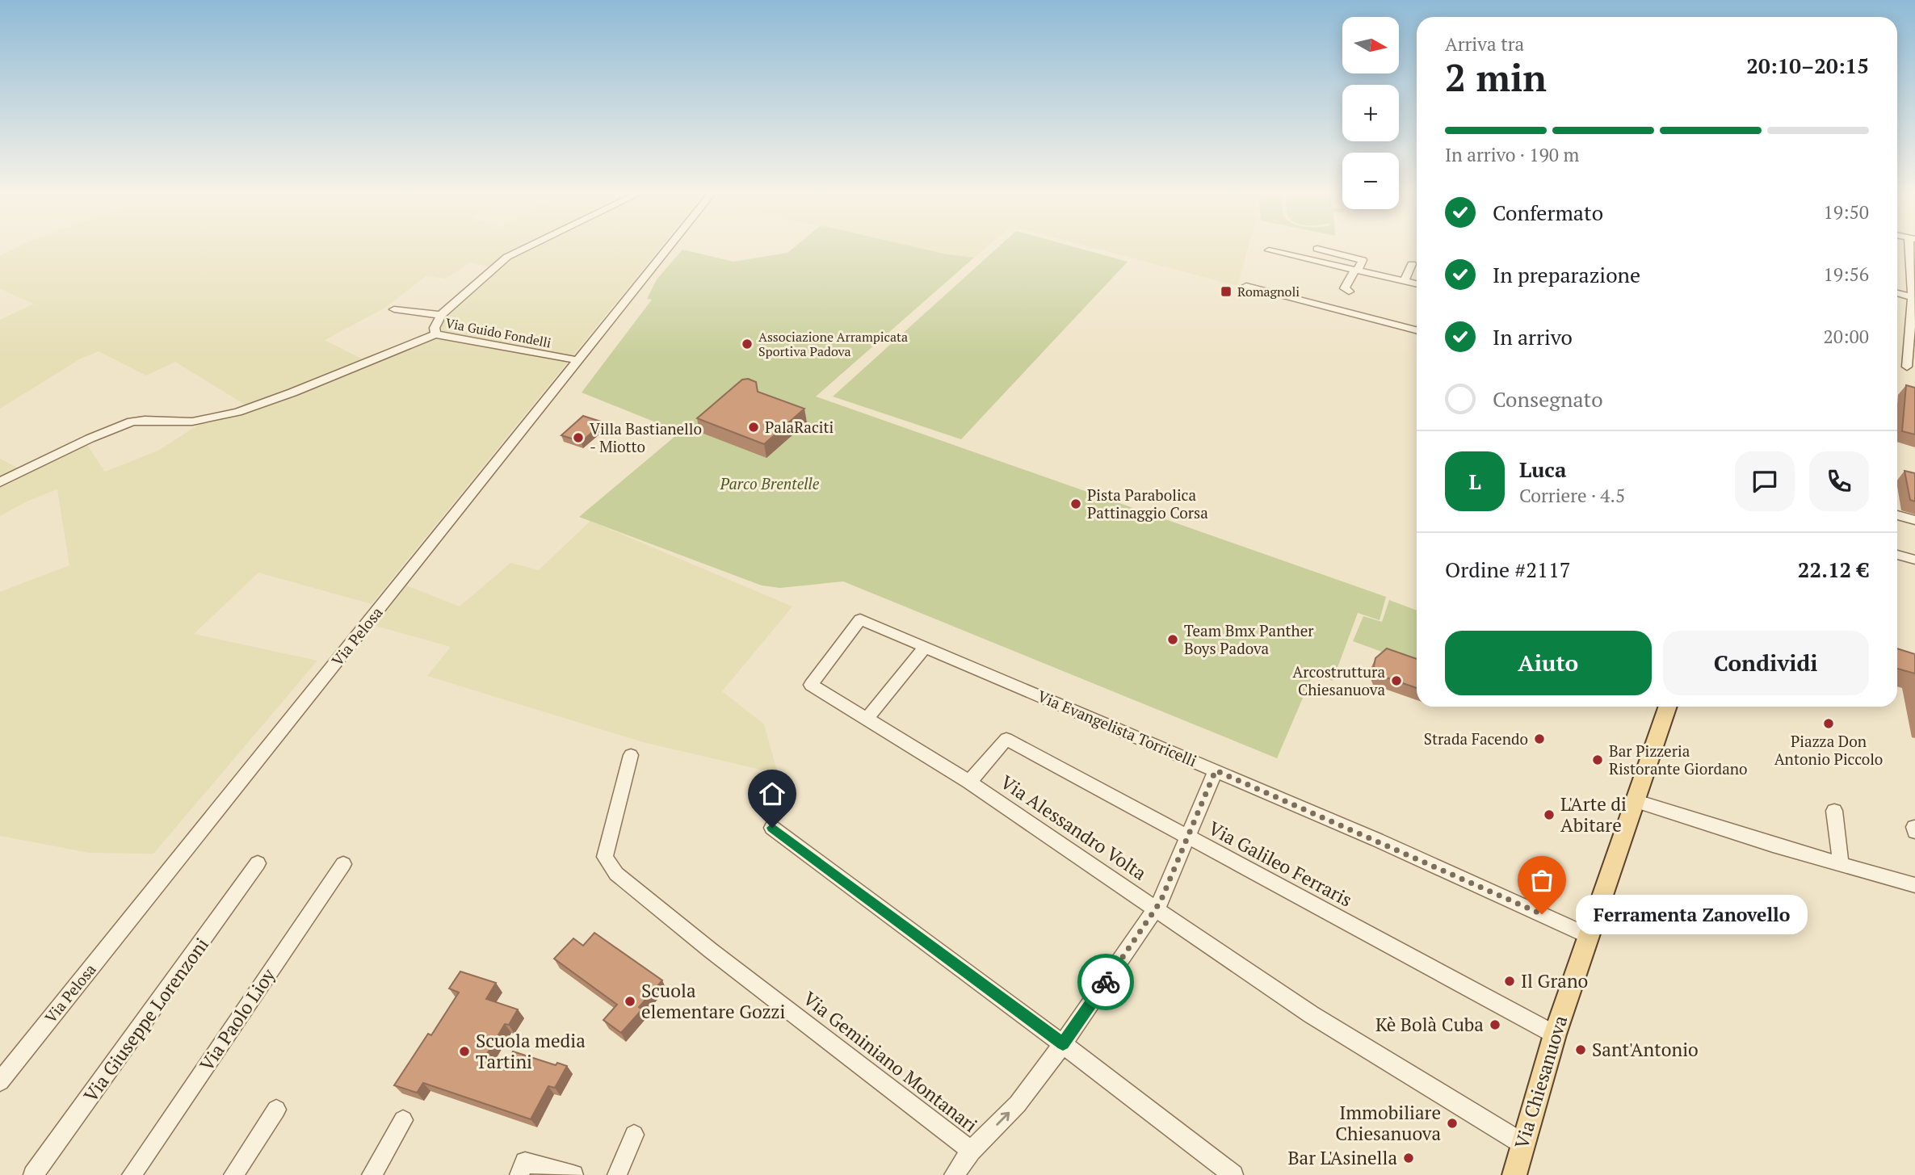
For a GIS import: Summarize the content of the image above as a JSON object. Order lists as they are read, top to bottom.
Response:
{
  "streets": {
    "main road": ["Via Chiesanuova"],
    "street": [
      "Via Guido Fondelli",
      "Via Pelosa",
      "Via Evangelista Torricelli",
      "Via Alessandro Volta",
      "Via Galileo Ferraris",
      "Via Giuseppe Lorenzoni",
      "Via Paolo Lioy",
      "Via Geminiano Montanari"
    ]
  },
  "crossings": [
    ["Via Guido Fondelli", "Via Pelosa"],
    ["Via Evangelista Torricelli", "Via Alessandro Volta"],
    ["Via Evangelista Torricelli", "Via Chiesanuova"],
    ["Via Alessandro Volta", "Via Galileo Ferraris"],
    ["Via Alessandro Volta", "Via Chiesanuova"],
    ["Via Galileo Ferraris", "Via Chiesanuova"]
  ],
  "parks": ["Parco Brentelle"],
  "places": {
    "transit": ["Romagnoli"],
    "other": [
      "Associazione Arrampicata Sportiva Padova",
      "PalaRaciti",
      "Villa Bastianello - Miotto",
      "Pista Parabolica Pattinaggio Corsa",
      "Team Bmx Panther Boys Padova",
      "Arcostruttura Chiesanuova",
      "Piazza Don Antonio Piccolo",
      "Strada Facendo",
      "Bar Pizzeria Ristorante Giordano",
      "L'Arte di Abitare",
      "Ferramenta Zanovello",
      "Il Grano",
      "Scuola elementare Gozzi",
      "Kè Bolà Cuba",
      "Sant'Antonio",
      "Scuola media Tartini",
      "Immobiliare Chiesanuova",
      "Bar L'Asinella"
    ]
  },
  "north": "right",
  "page": {
    "map_buttons": ["+", "−"],
    "heading": ["2 min", "Arriva tra", "20:10–20:15"],
    "panel": [
      "Luca",
      "Corriere · 4.5",
      "Ordine #2117",
      "22.12 €"
    ],
    "bar": "In arrivo · 190 m",
    "list": [
      ["Confermato", "19:50"],
      ["In preparazione", "19:56"],
      ["In arrivo", "20:00"],
      "Consegnato"
    ],
    "round": "L",
    "buttons": ["Aiuto", "Condividi"],
    "bubble": "Ferramenta Zanovello"
  }
}
